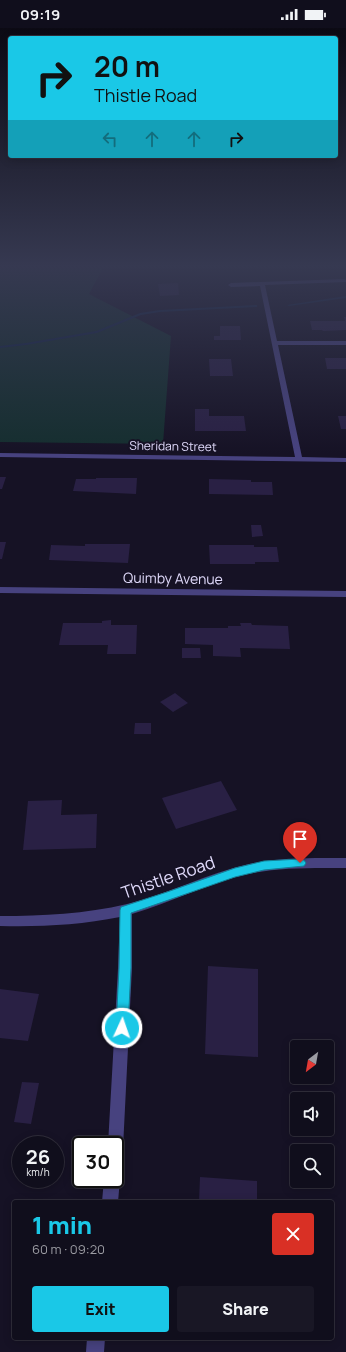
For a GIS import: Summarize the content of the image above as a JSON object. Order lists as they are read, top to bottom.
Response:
{
  "streets": {
    "street": ["Sheridan Street", "Quimby Avenue", "Thistle Road"]
  },
  "north": "bottom left",
  "page": {
    "status": "09:19",
    "turn": ["20 m", "Thistle Road"],
    "speed": "26 km/h",
    "limit": "30",
    "heading": ["1 min", "60 m · 09:20"],
    "buttons": ["Exit", "Share"]
  }
}
